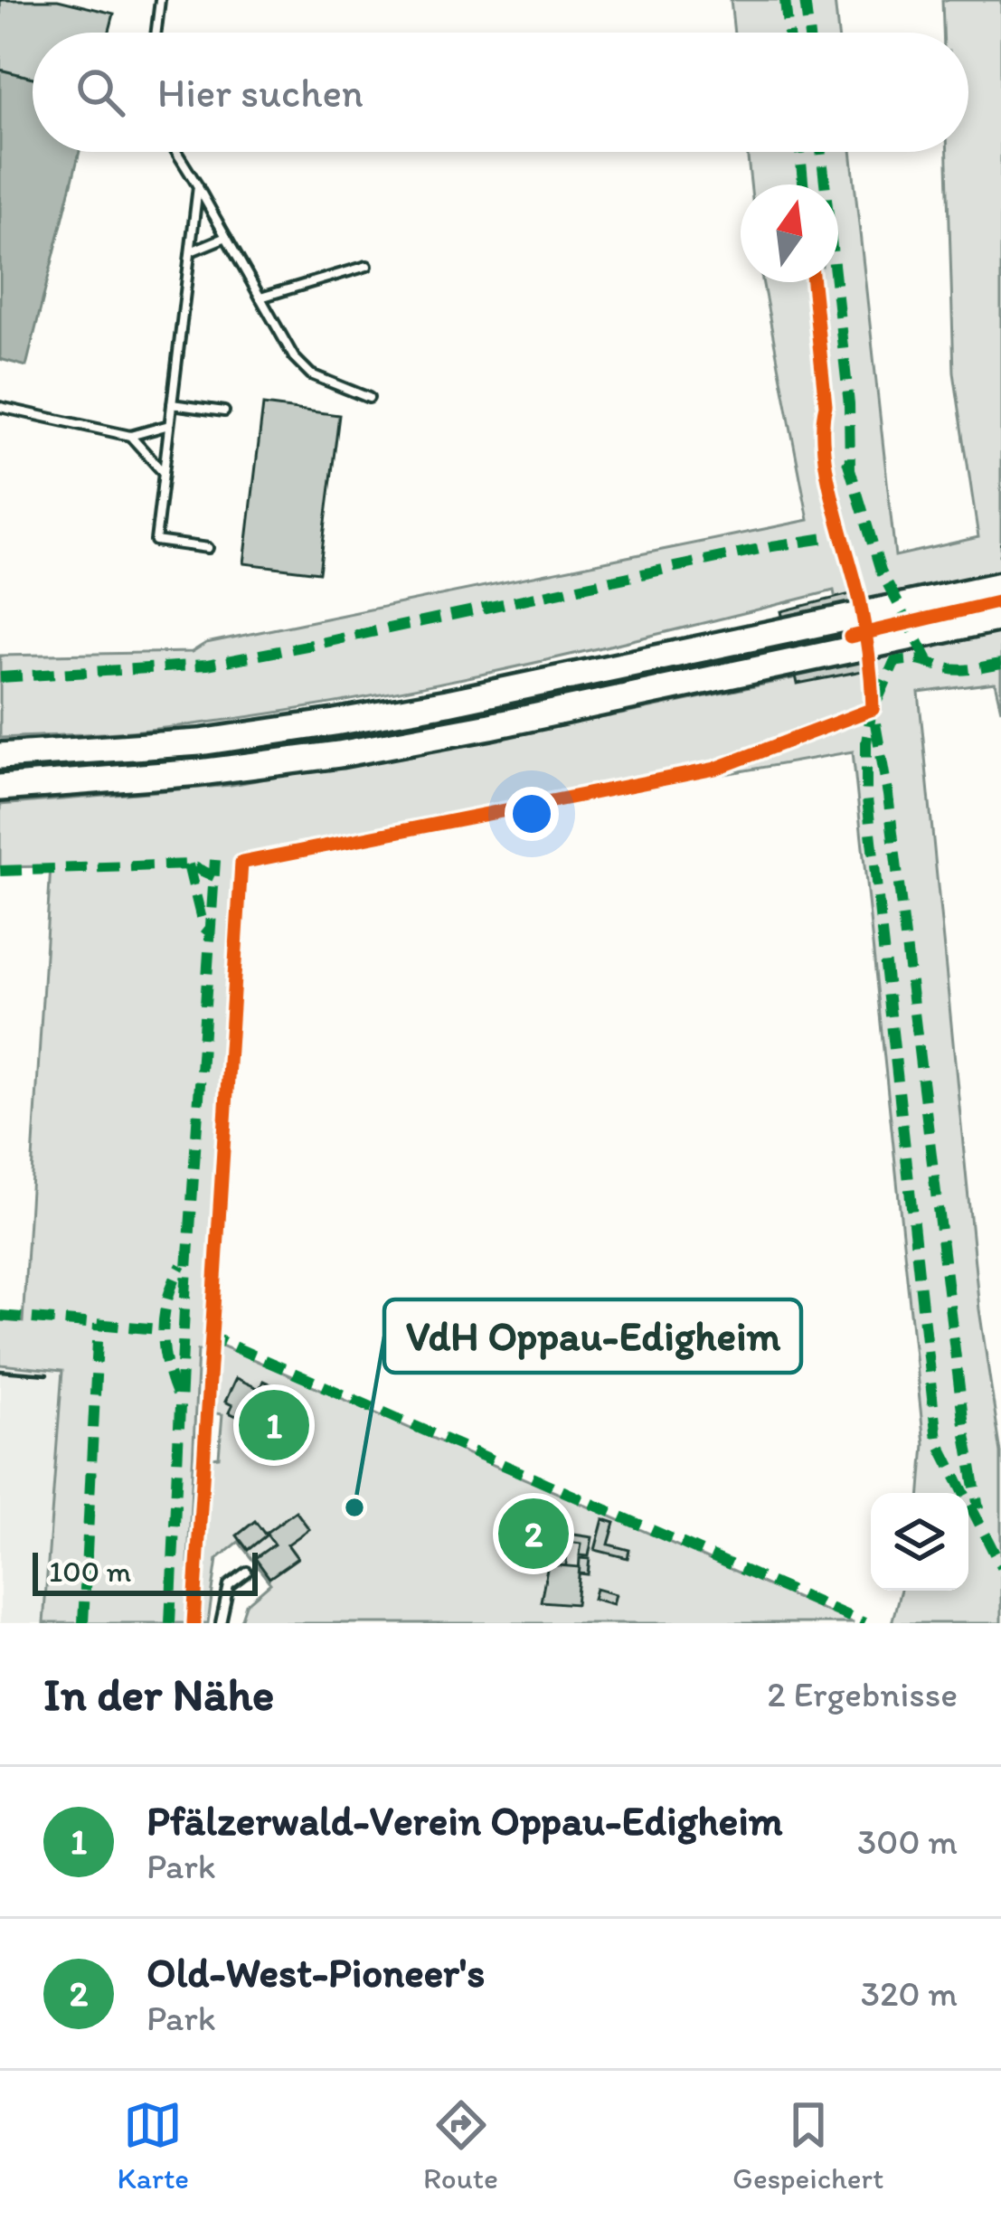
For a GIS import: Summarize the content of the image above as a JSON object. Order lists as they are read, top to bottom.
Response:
{
  "places": ["VdH Oppau-Edigheim"],
  "scale_bar": "100 m",
  "north": "top",
  "page": {
    "search": "Hier suchen",
    "pins": ["1", "2"],
    "scale": "100 m",
    "heading": ["In der Nähe", "2 Ergebnisse"],
    "list": [
      {
        "mark": "1",
        "name": "Pfälzerwald-Verein Oppau-Edigheim",
        "note": "Park",
        "value": "300 m"
      },
      {
        "mark": "2",
        "name": "Old-West-Pioneer's",
        "note": "Park",
        "value": "320 m"
      }
    ],
    "nav": ["Karte", "Route", "Gespeichert"]
  }
}
